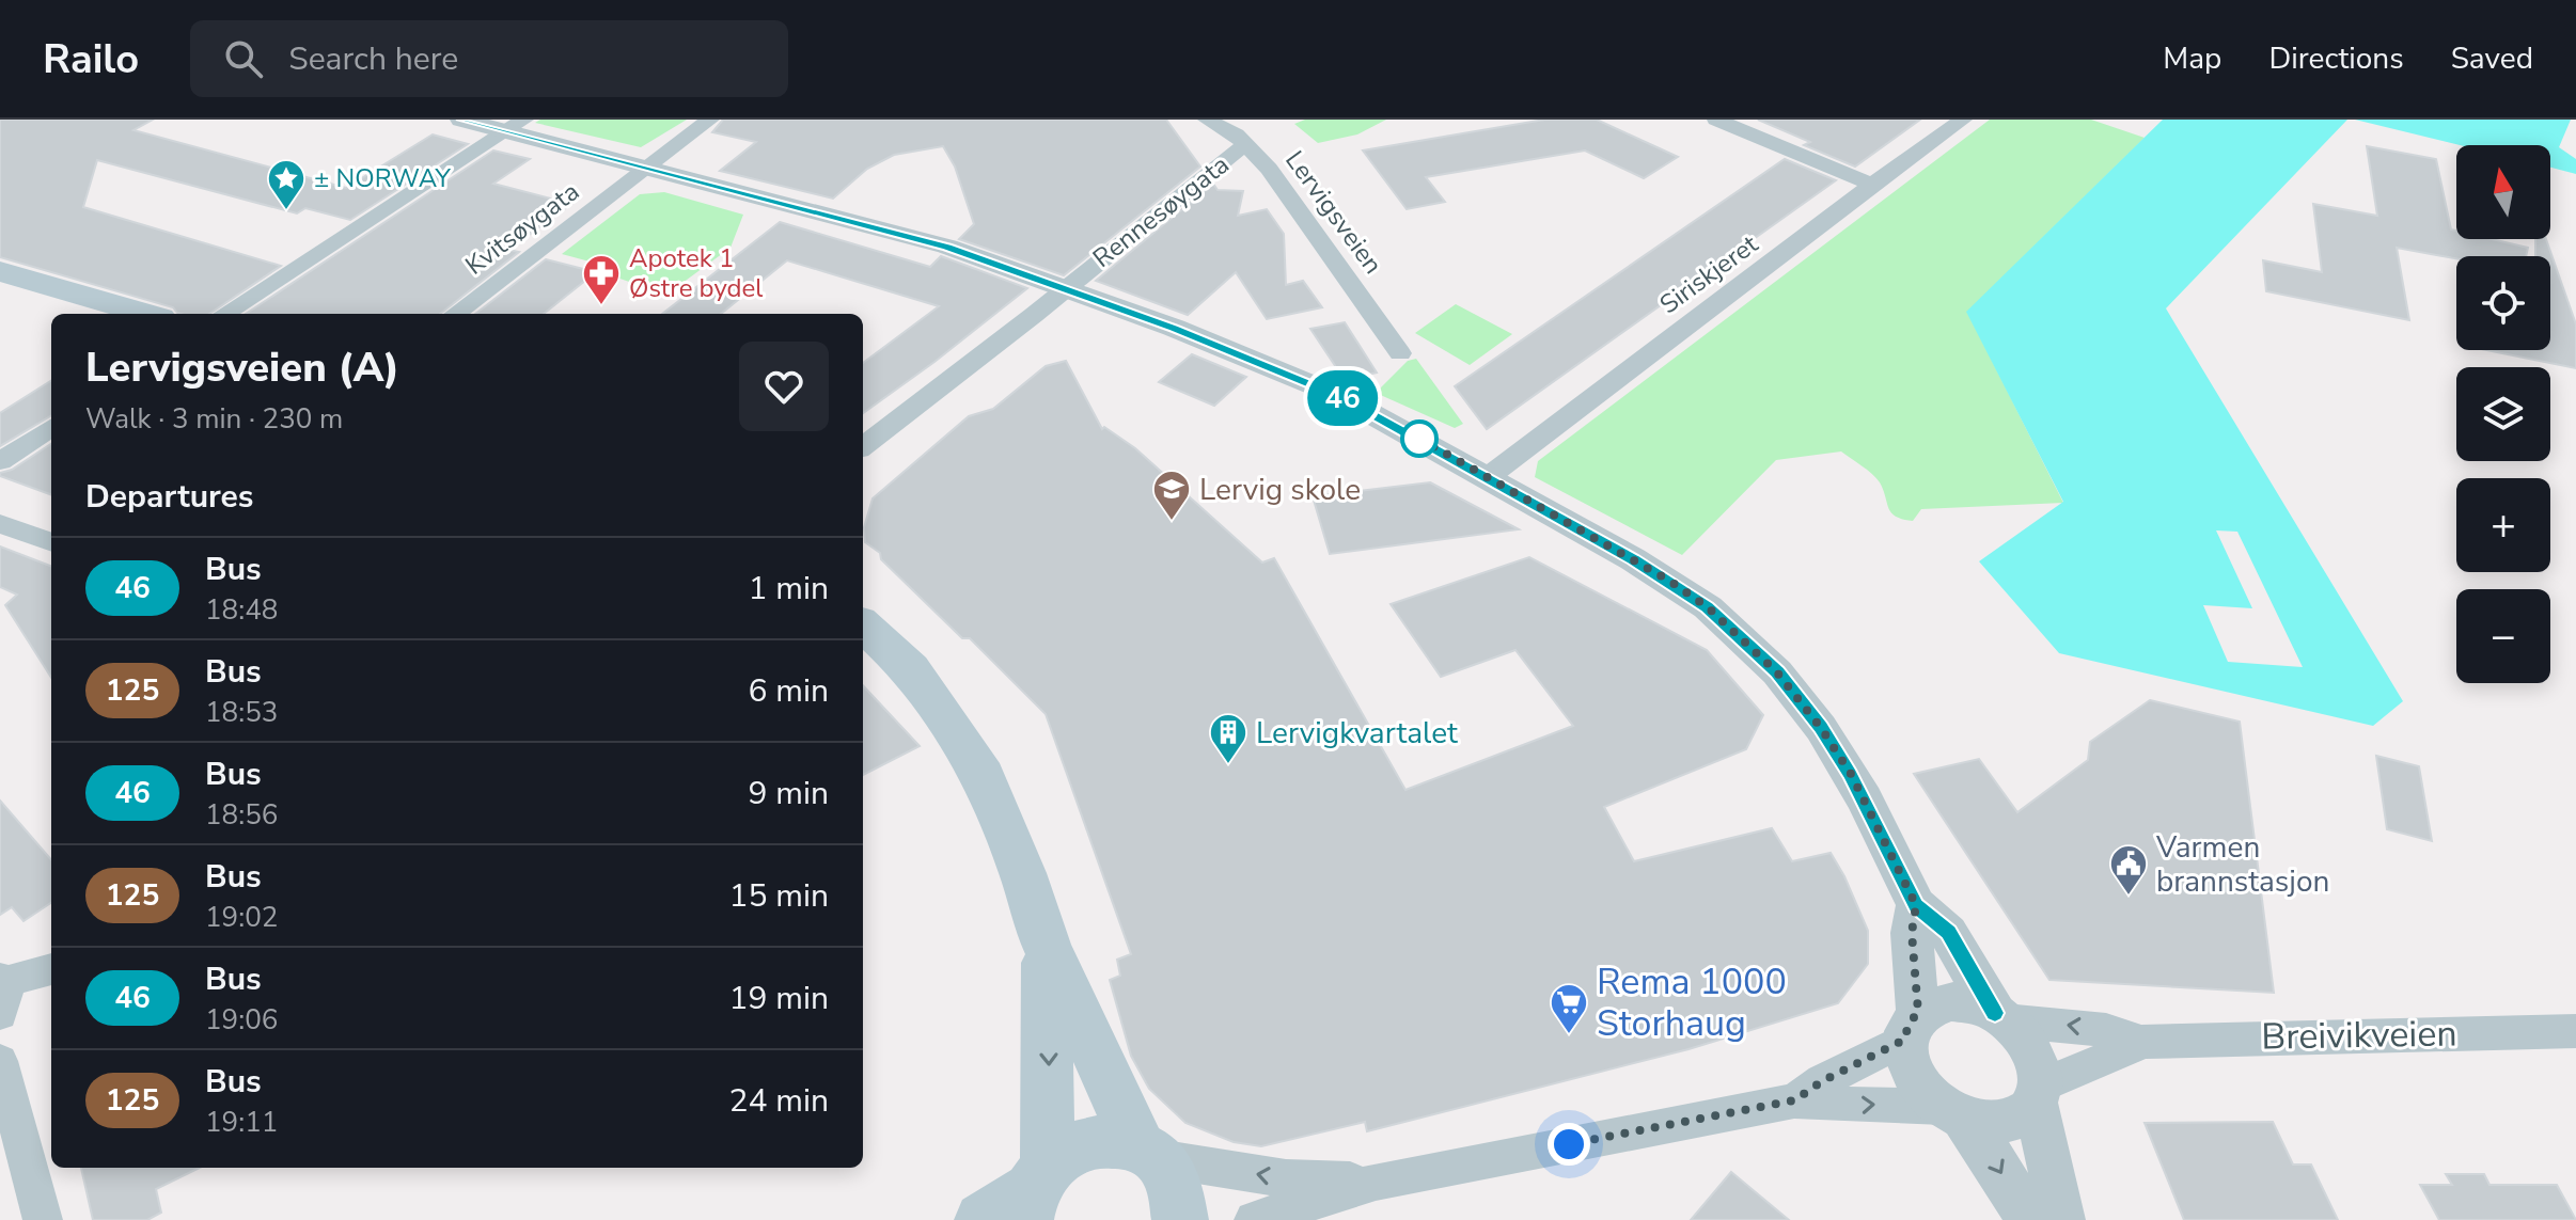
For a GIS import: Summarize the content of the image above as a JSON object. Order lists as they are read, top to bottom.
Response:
{
  "streets": {
    "street": [
      "Rennesøygata",
      "Lervigsveien",
      "Kvitsøygata",
      "Siriskjeret",
      "Breivikveien"
    ]
  },
  "crossings": [
    ["Rennesøygata", "Lervigsveien"]
  ],
  "places": {
    "place": ["± NORWAY"],
    "pharmacy": ["Apotek 1 Østre bydel"],
    "school or university": ["Lervig skole"],
    "building": ["Lervigkvartalet"],
    "public building": ["Varmen brannstasjon"],
    "supermarket": ["Rema 1000 Storhaug"]
  },
  "lines": ["bus line 46"],
  "north": "top",
  "page": {
    "header": "Railo",
    "search": "Search here",
    "nav": ["Map", "Directions", "Saved"],
    "on_map": "46",
    "map_buttons": ["+", "−"],
    "heading": [
      ["Lervigsveien (A)", "Walk · 3 min · 230 m"],
      "Departures"
    ],
    "list": [
      {
        "mark": "46",
        "name": "Bus",
        "note": "18:48",
        "value": "1 min"
      },
      {
        "mark": "125",
        "name": "Bus",
        "note": "18:53",
        "value": "6 min"
      },
      {
        "mark": "46",
        "name": "Bus",
        "note": "18:56",
        "value": "9 min"
      },
      {
        "mark": "125",
        "name": "Bus",
        "note": "19:02",
        "value": "15 min"
      },
      {
        "mark": "46",
        "name": "Bus",
        "note": "19:06",
        "value": "19 min"
      },
      {
        "mark": "125",
        "name": "Bus",
        "note": "19:11",
        "value": "24 min"
      }
    ]
  }
}
